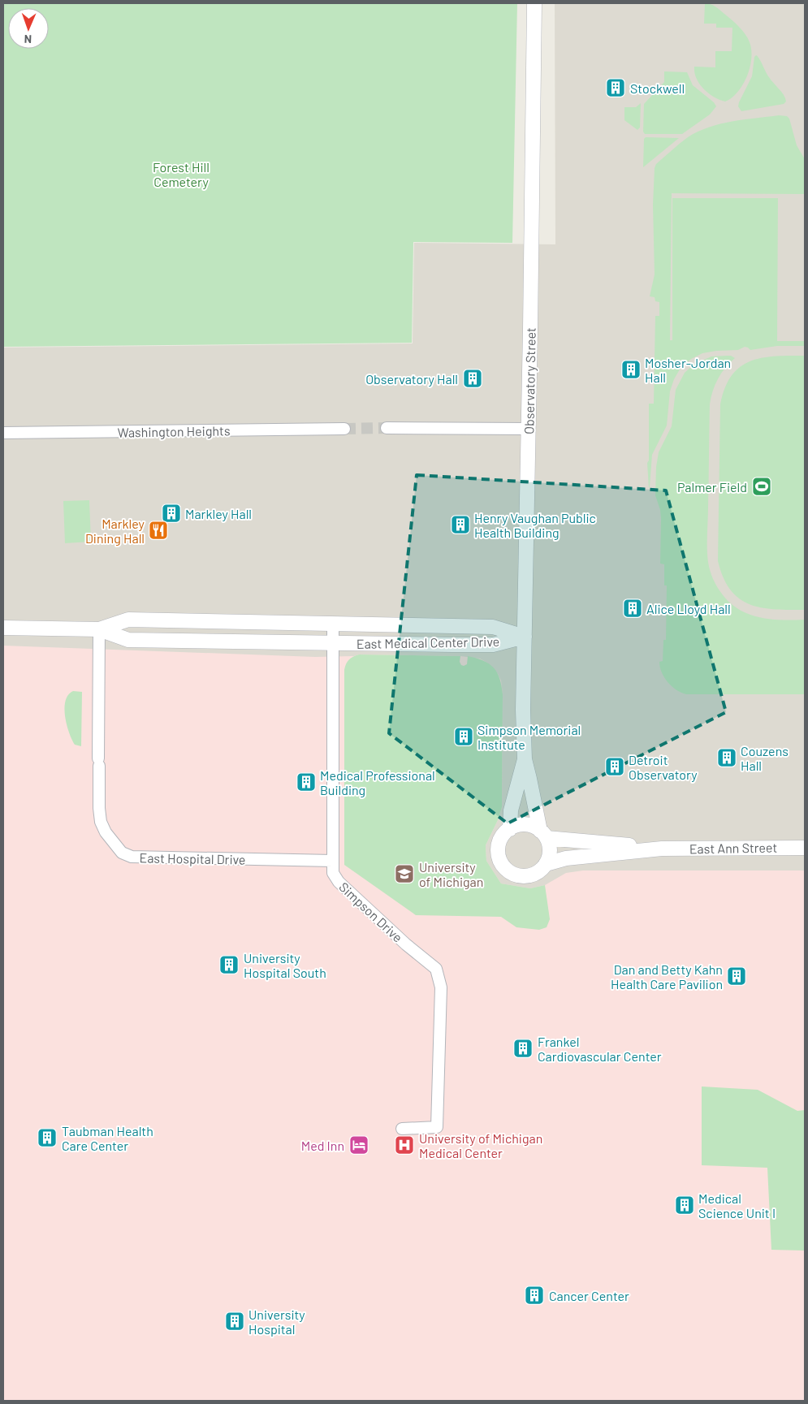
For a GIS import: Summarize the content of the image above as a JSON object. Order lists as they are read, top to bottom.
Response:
{
  "streets": {
    "street": [
      "Observatory Street",
      "Washington Heights",
      "East Medical Center Drive",
      "East Ann Street",
      "East Hospital Drive",
      "Simpson Drive"
    ]
  },
  "crossings": [
    ["Observatory Street", "East Medical Center Drive"],
    ["Observatory Street", "East Ann Street"],
    ["East Medical Center Drive", "East Hospital Drive"],
    ["East Medical Center Drive", "Simpson Drive"],
    ["East Hospital Drive", "Simpson Drive"]
  ],
  "parks": ["Forest Hill Cemetery"],
  "places": {
    "building": [
      "Stockwell",
      "Mosher-Jordan Hall",
      "Observatory Hall",
      "Markley Hall",
      "Henry Vaughan Public Health Building",
      "Alice Lloyd Hall",
      "Simpson Memorial Institute",
      "Couzens Hall",
      "Detroit Observatory",
      "Medical Professional Building",
      "University Hospital South",
      "Dan and Betty Kahn Health Care Pavilion",
      "Frankel Cardiovascular Center",
      "Taubman Health Care Center",
      "Medical Science Unit I",
      "Cancer Center",
      "University Hospital"
    ],
    "sports": ["Palmer Field"],
    "restaurant": ["Markley Dining Hall"],
    "school or university": ["University of Michigan"],
    "hotel": ["Med Inn"],
    "hospital": ["University of Michigan Medical Center"]
  },
  "north": "bottom"
}
